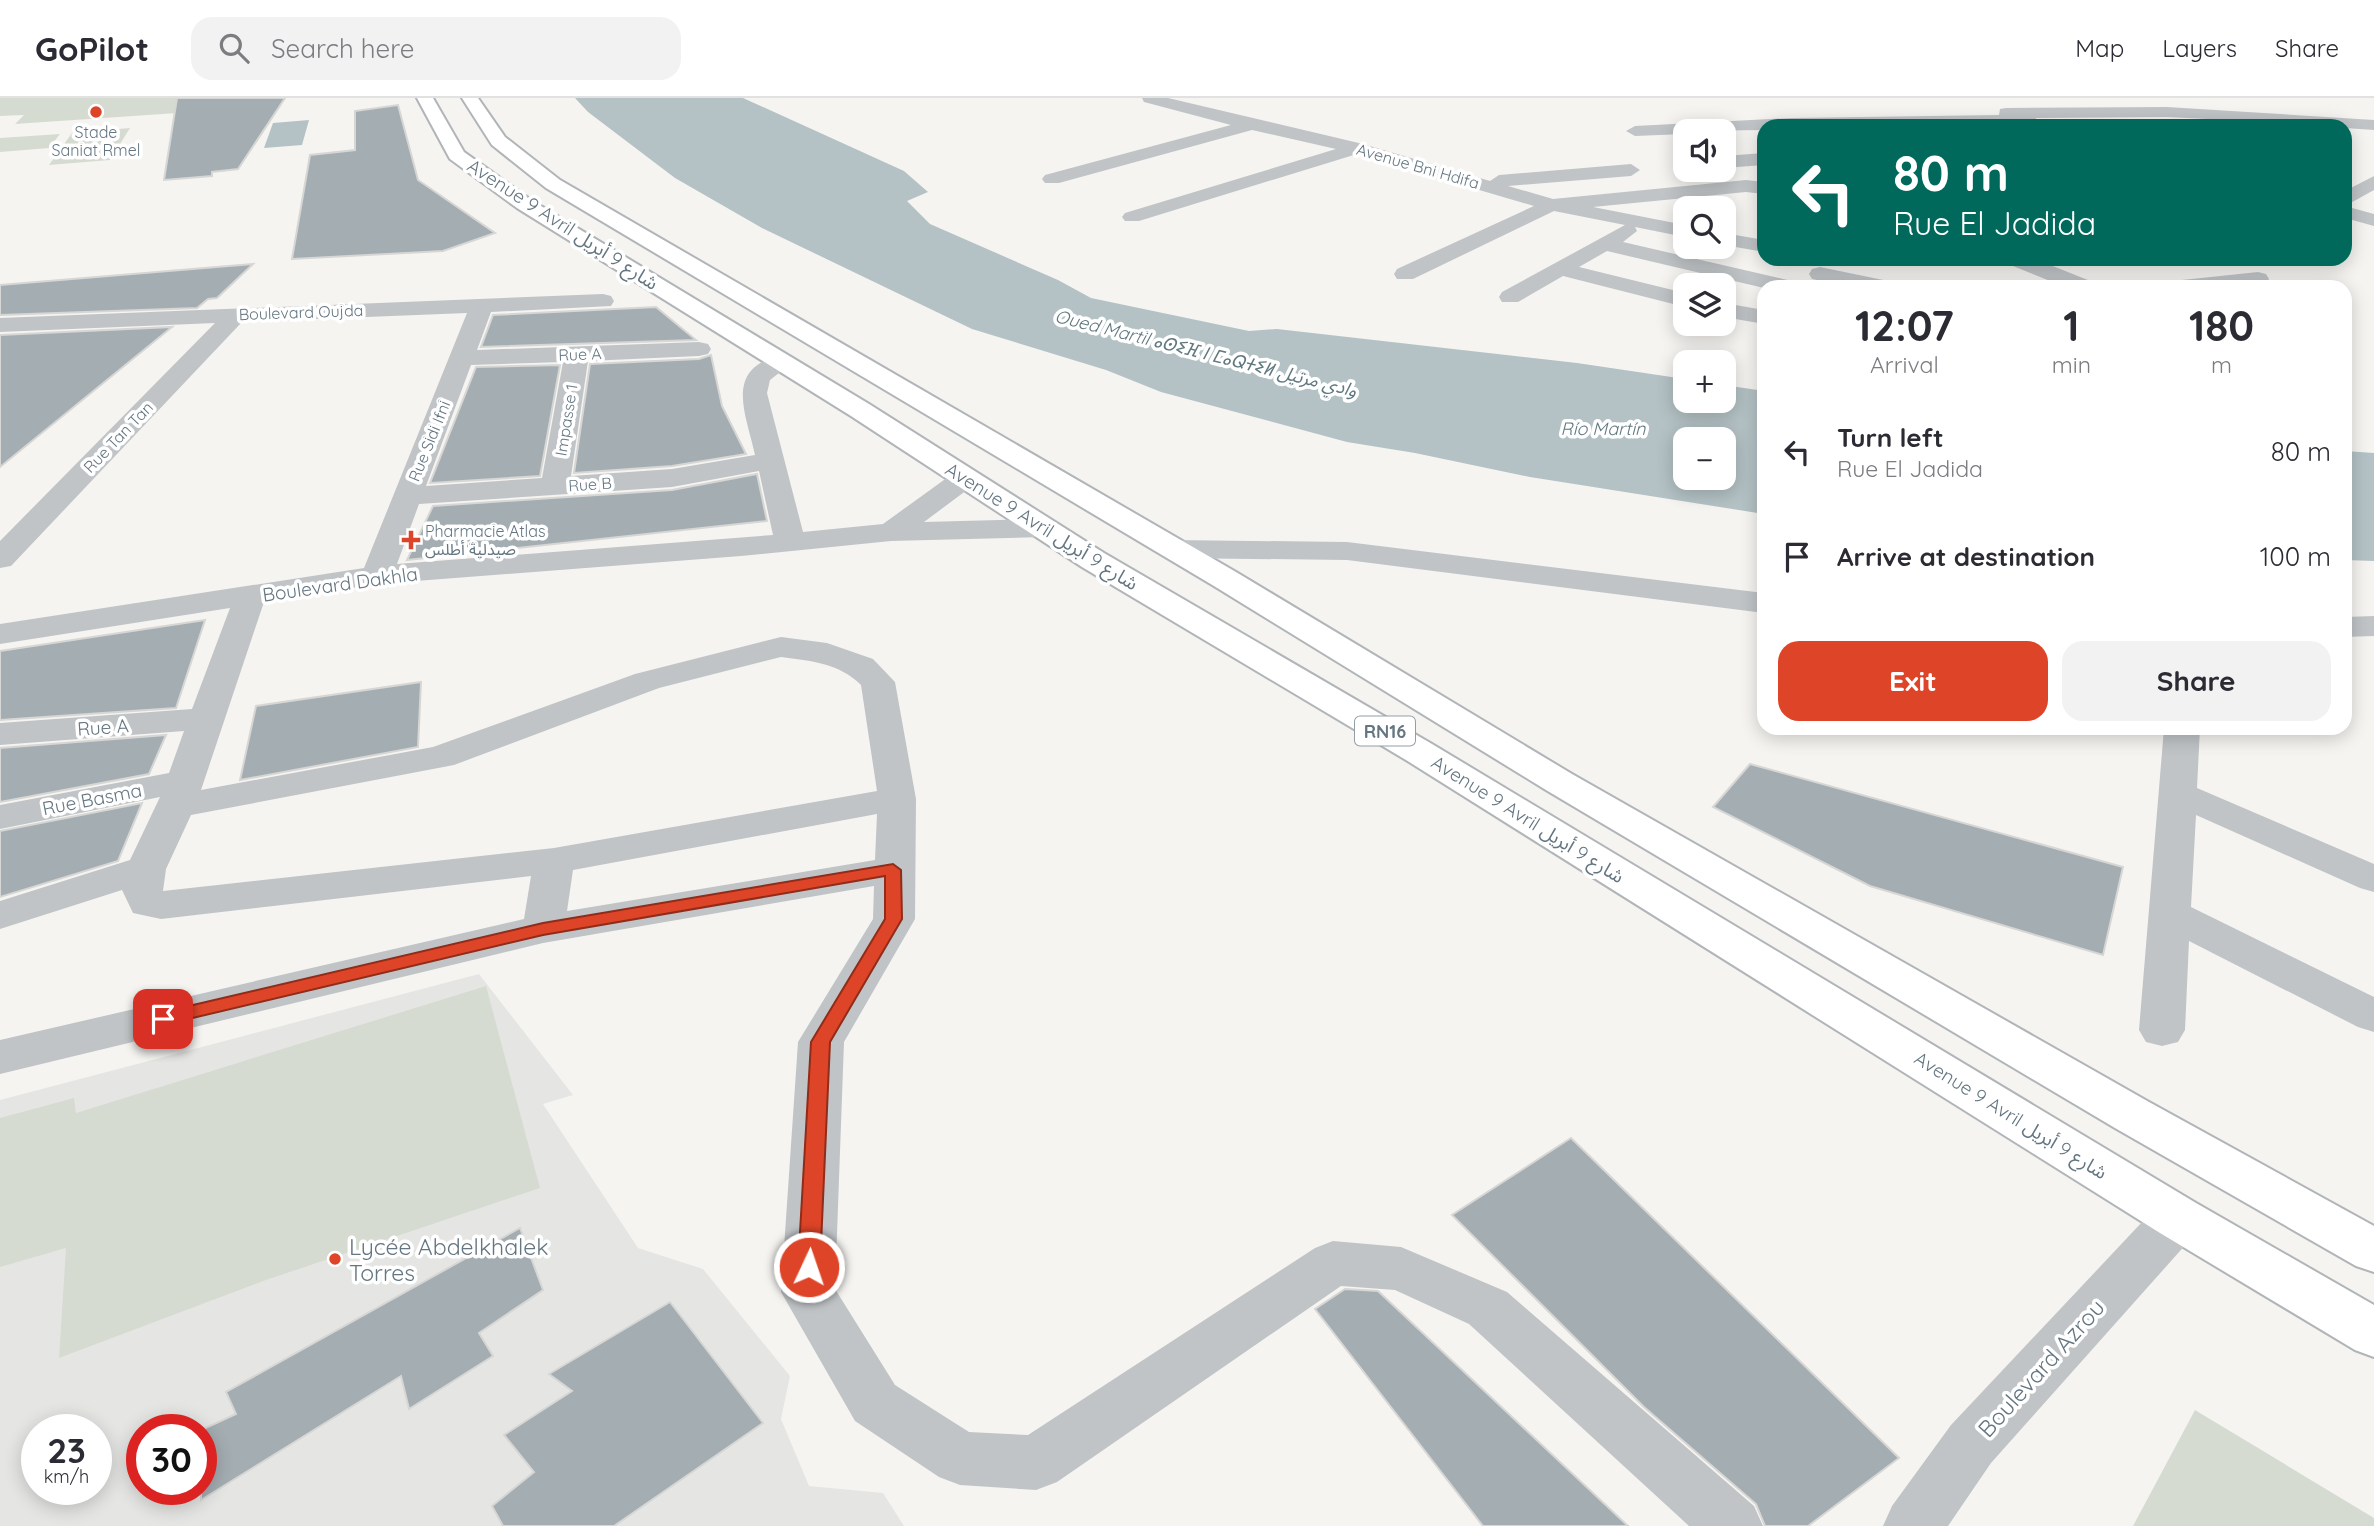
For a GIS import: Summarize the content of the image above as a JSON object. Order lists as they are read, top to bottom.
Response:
{
  "streets": {
    "highway": ["Avenue 9 Avril شارع 9 أبريل", "RN16"],
    "street": [
      "Avenue Bni Hdifa",
      "Boulevard Oujda",
      "Rue A",
      "Impasse 1",
      "Rue Tan Tan",
      "Rue Sidi Ifni",
      "Rue B",
      "Boulevard Dakhla",
      "Rue Basma",
      "Boulevard Azrou"
    ]
  },
  "crossings": [
    ["Avenue 9 Avril شارع 9 أبريل", "Boulevard Dakhla"],
    ["Avenue 9 Avril شارع 9 أبريل", "Boulevard Azrou"],
    ["Boulevard Oujda", "Rue Tan Tan"],
    ["Boulevard Oujda", "Rue Sidi Ifni"],
    ["Rue A", "Impasse 1"],
    ["Rue A", "Rue Sidi Ifni"],
    ["Impasse 1", "Rue B"],
    ["Rue Sidi Ifni", "Rue B"],
    ["Rue Sidi Ifni", "Boulevard Dakhla"]
  ],
  "water": ["Oued Martil ⴰⵙⵉⴼ ⵏ ⵎⴰⵕⵜⵉⵍ وادي مرتيل", "Río Martín"],
  "places": {
    "other": ["Stade Saniat Rmel", "Lycée Abdelkhalek Torres"],
    "health": ["Pharmacie Atlas صيدلية أطلس"]
  },
  "page": {
    "header": "GoPilot",
    "search": "Search here",
    "nav": ["Map", "Layers", "Share"],
    "map_buttons": ["+", "−"],
    "turn": ["80 m", "Rue El Jadida"],
    "eta": [
      "12:07",
      "Arrival",
      "1",
      "min",
      "180",
      "m"
    ],
    "list": [
      {
        "name": "Turn left",
        "note": "Rue El Jadida",
        "value": "80 m"
      },
      {
        "name": "Arrive at destination",
        "value": "100 m"
      }
    ],
    "buttons": ["Exit", "Share"],
    "speed": "23 km/h",
    "limit": "30"
  }
}
